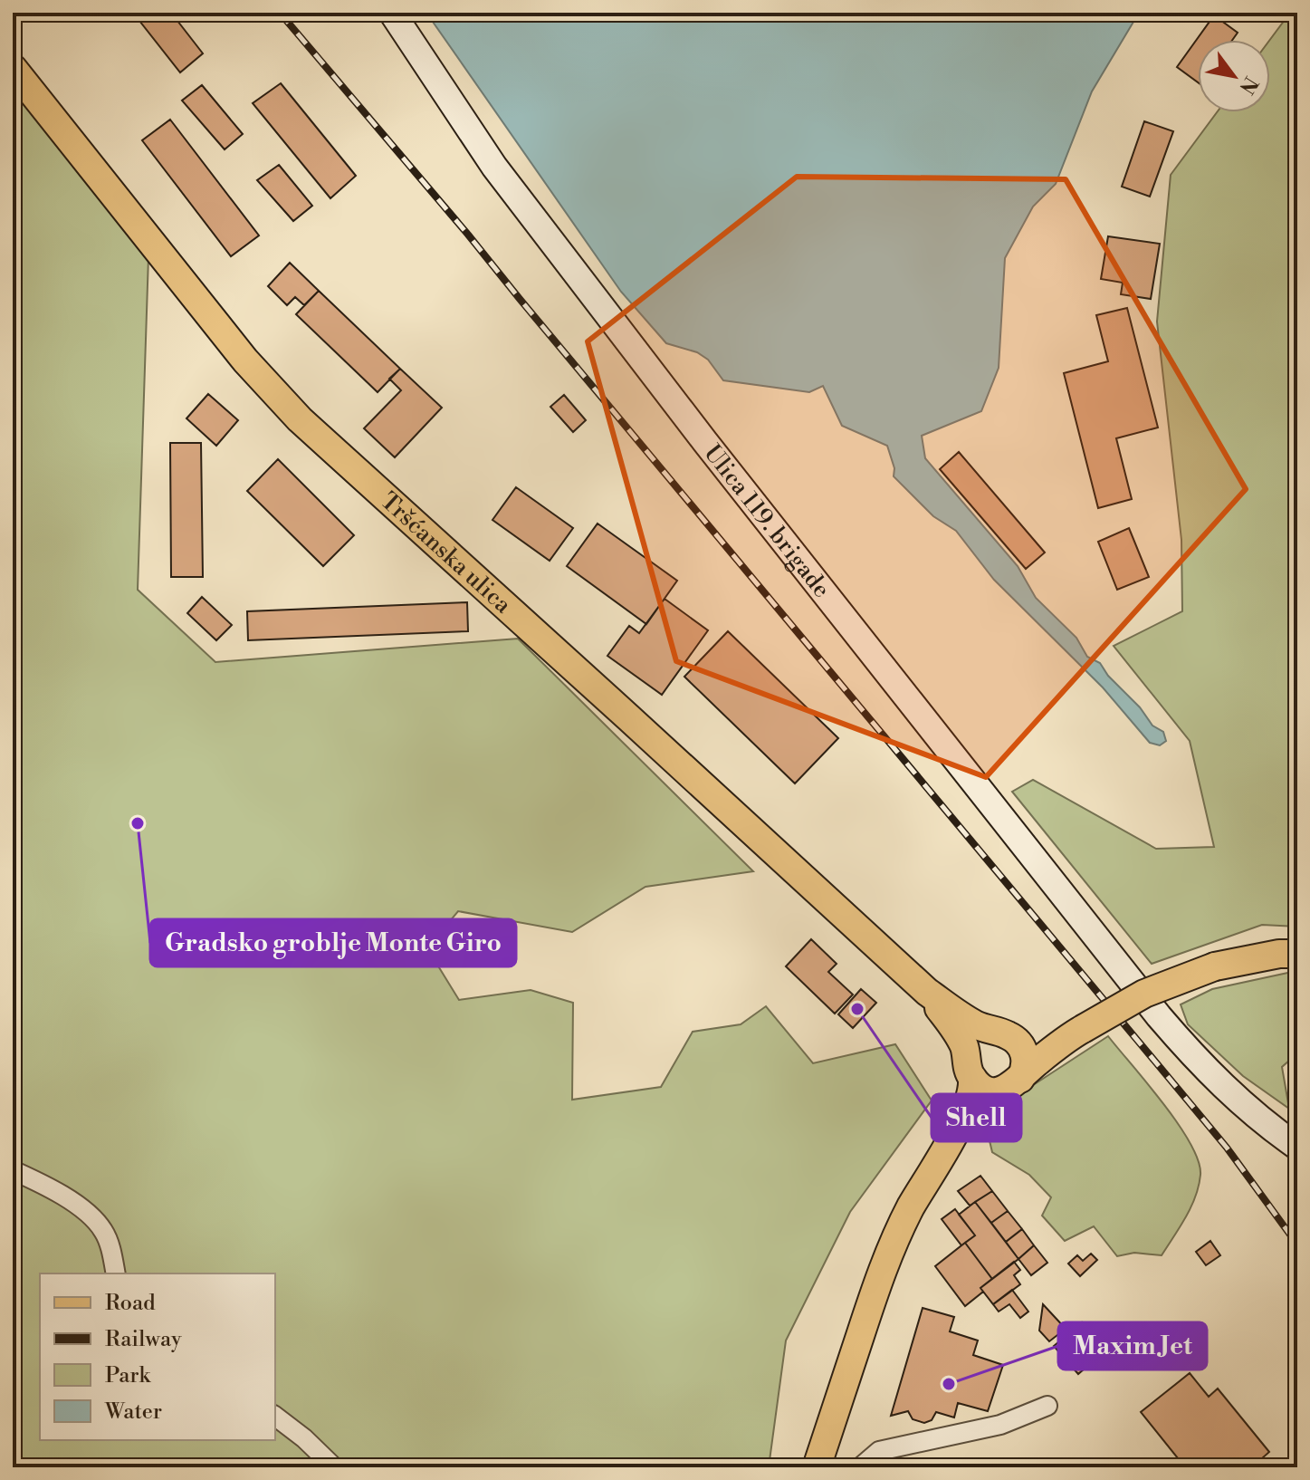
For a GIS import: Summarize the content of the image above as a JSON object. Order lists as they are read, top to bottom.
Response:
{
  "streets": {
    "main road": ["Ulica 119. brigade", "Tršćanska ulica"]
  },
  "places": ["Gradsko groblje Monte Giro", "Shell", "Maxim Jet"],
  "legend": [
    "Road",
    "Railway",
    "Park",
    "Water"
  ],
  "north": "bottom right"
}
